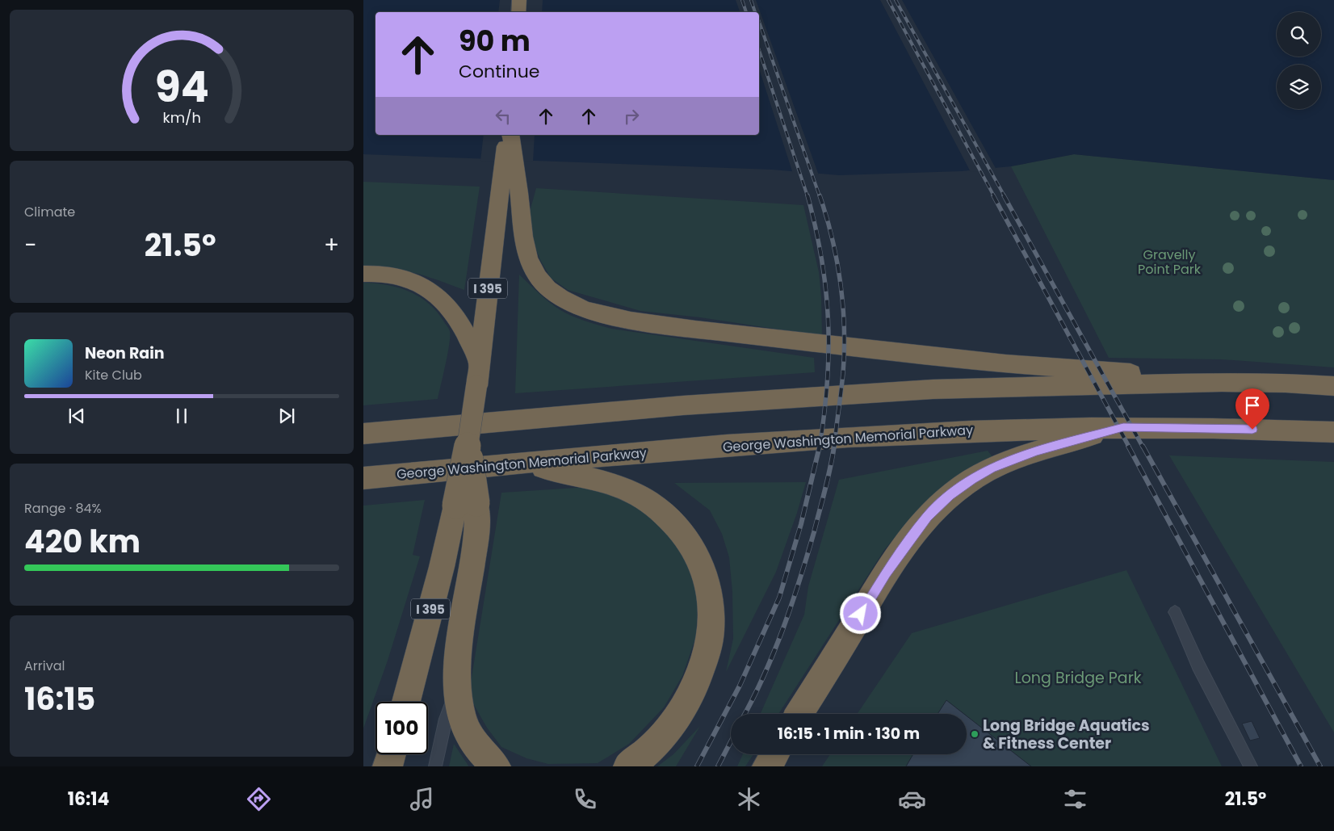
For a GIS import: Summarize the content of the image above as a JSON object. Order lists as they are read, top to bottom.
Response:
{
  "streets": {
    "highway": ["I 395", "George Washington Memorial Parkway"]
  },
  "parks": ["Gravelly Point Park", "Long Bridge Park"],
  "places": ["Long Bridge Aquatics & Fitness Center"],
  "page": {
    "turn": ["90 m", "Continue"],
    "tile": [
      "Climate",
      ["Range · 84%", "420 km"],
      ["Arrival", "16:15"]
    ],
    "heat": ["−", "21.5°", "+"],
    "song": ["Neon Rain", "Kite Club"],
    "limit": "100",
    "trip": "16:15 · 1 min · 130 m",
    "tabs": ["16:14", "21.5°"],
    "gauge": ["94", "km/h"]
  }
}
